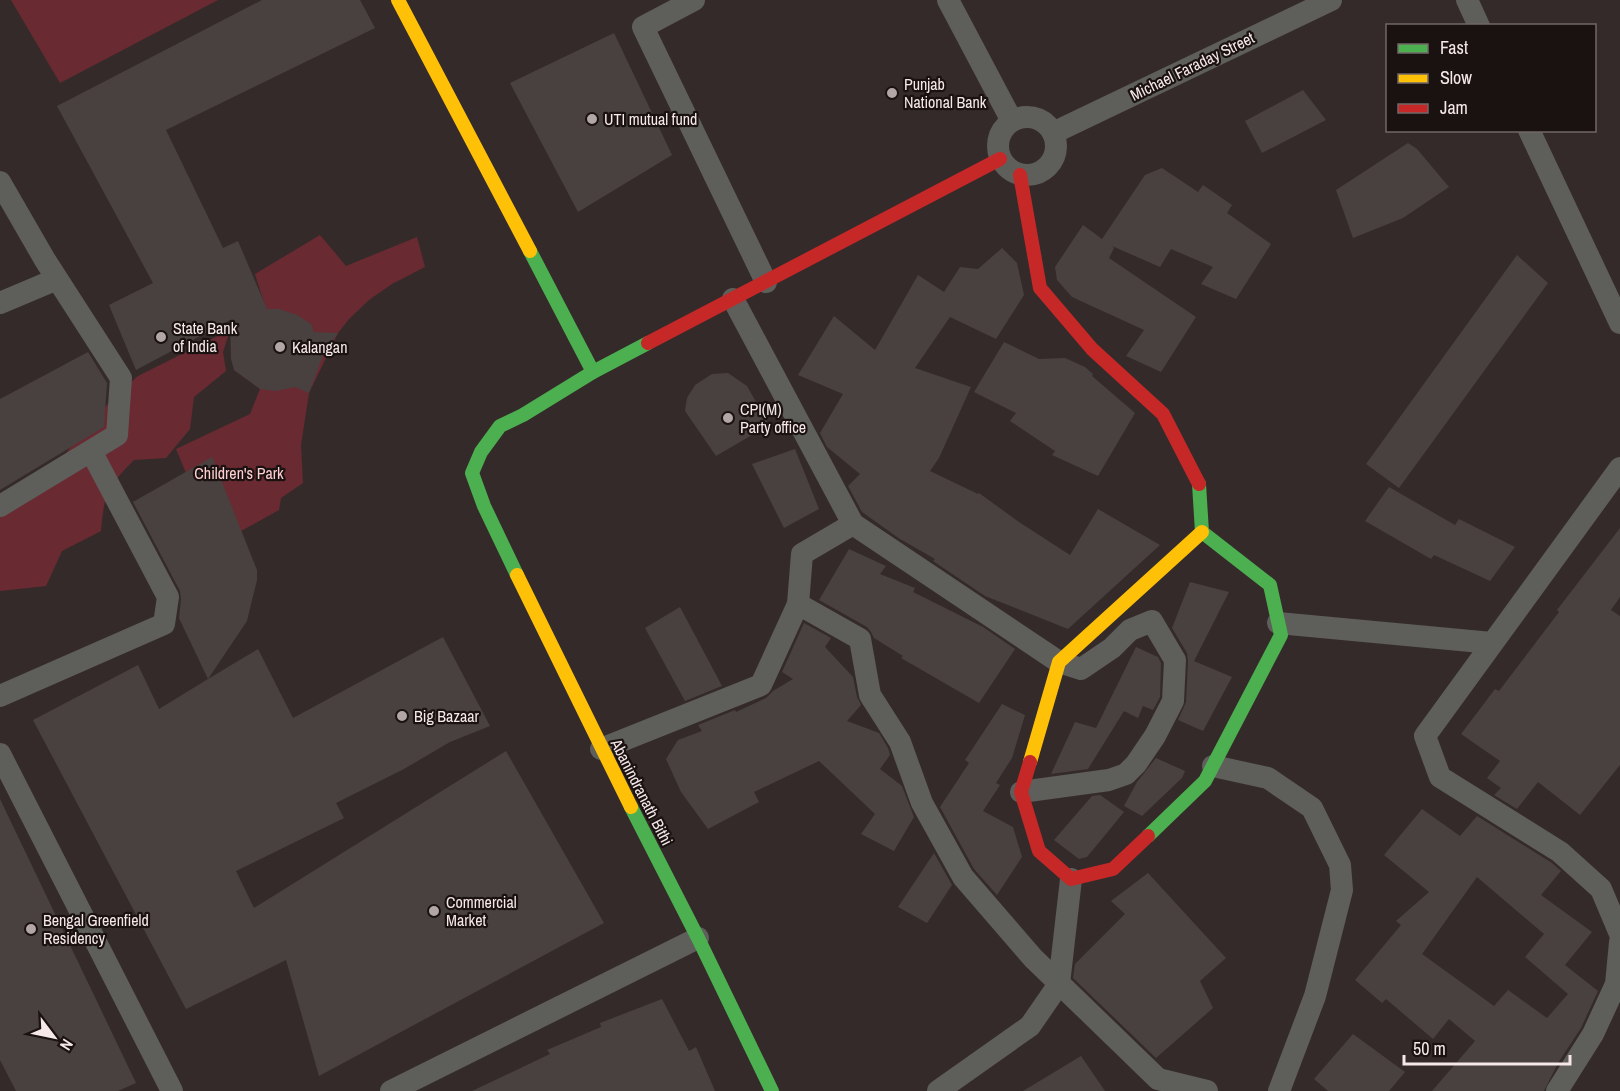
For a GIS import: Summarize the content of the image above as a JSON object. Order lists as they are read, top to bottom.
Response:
{
  "streets": {
    "street": ["Michael Faraday Street", "Abanindranath Bithi"]
  },
  "parks": ["Children's Park"],
  "places": [
    "Punjab National Bank",
    "UTI mutual fund",
    "State Bank of India",
    "Kalangan",
    "CPI(M) Party office",
    "Big Bazaar",
    "Commercial Market",
    "Bengal Greenfield Residency"
  ],
  "legend": ["Fast", "Slow", "Jam"],
  "scale_bar": "50 m",
  "north": "bottom right"
}
